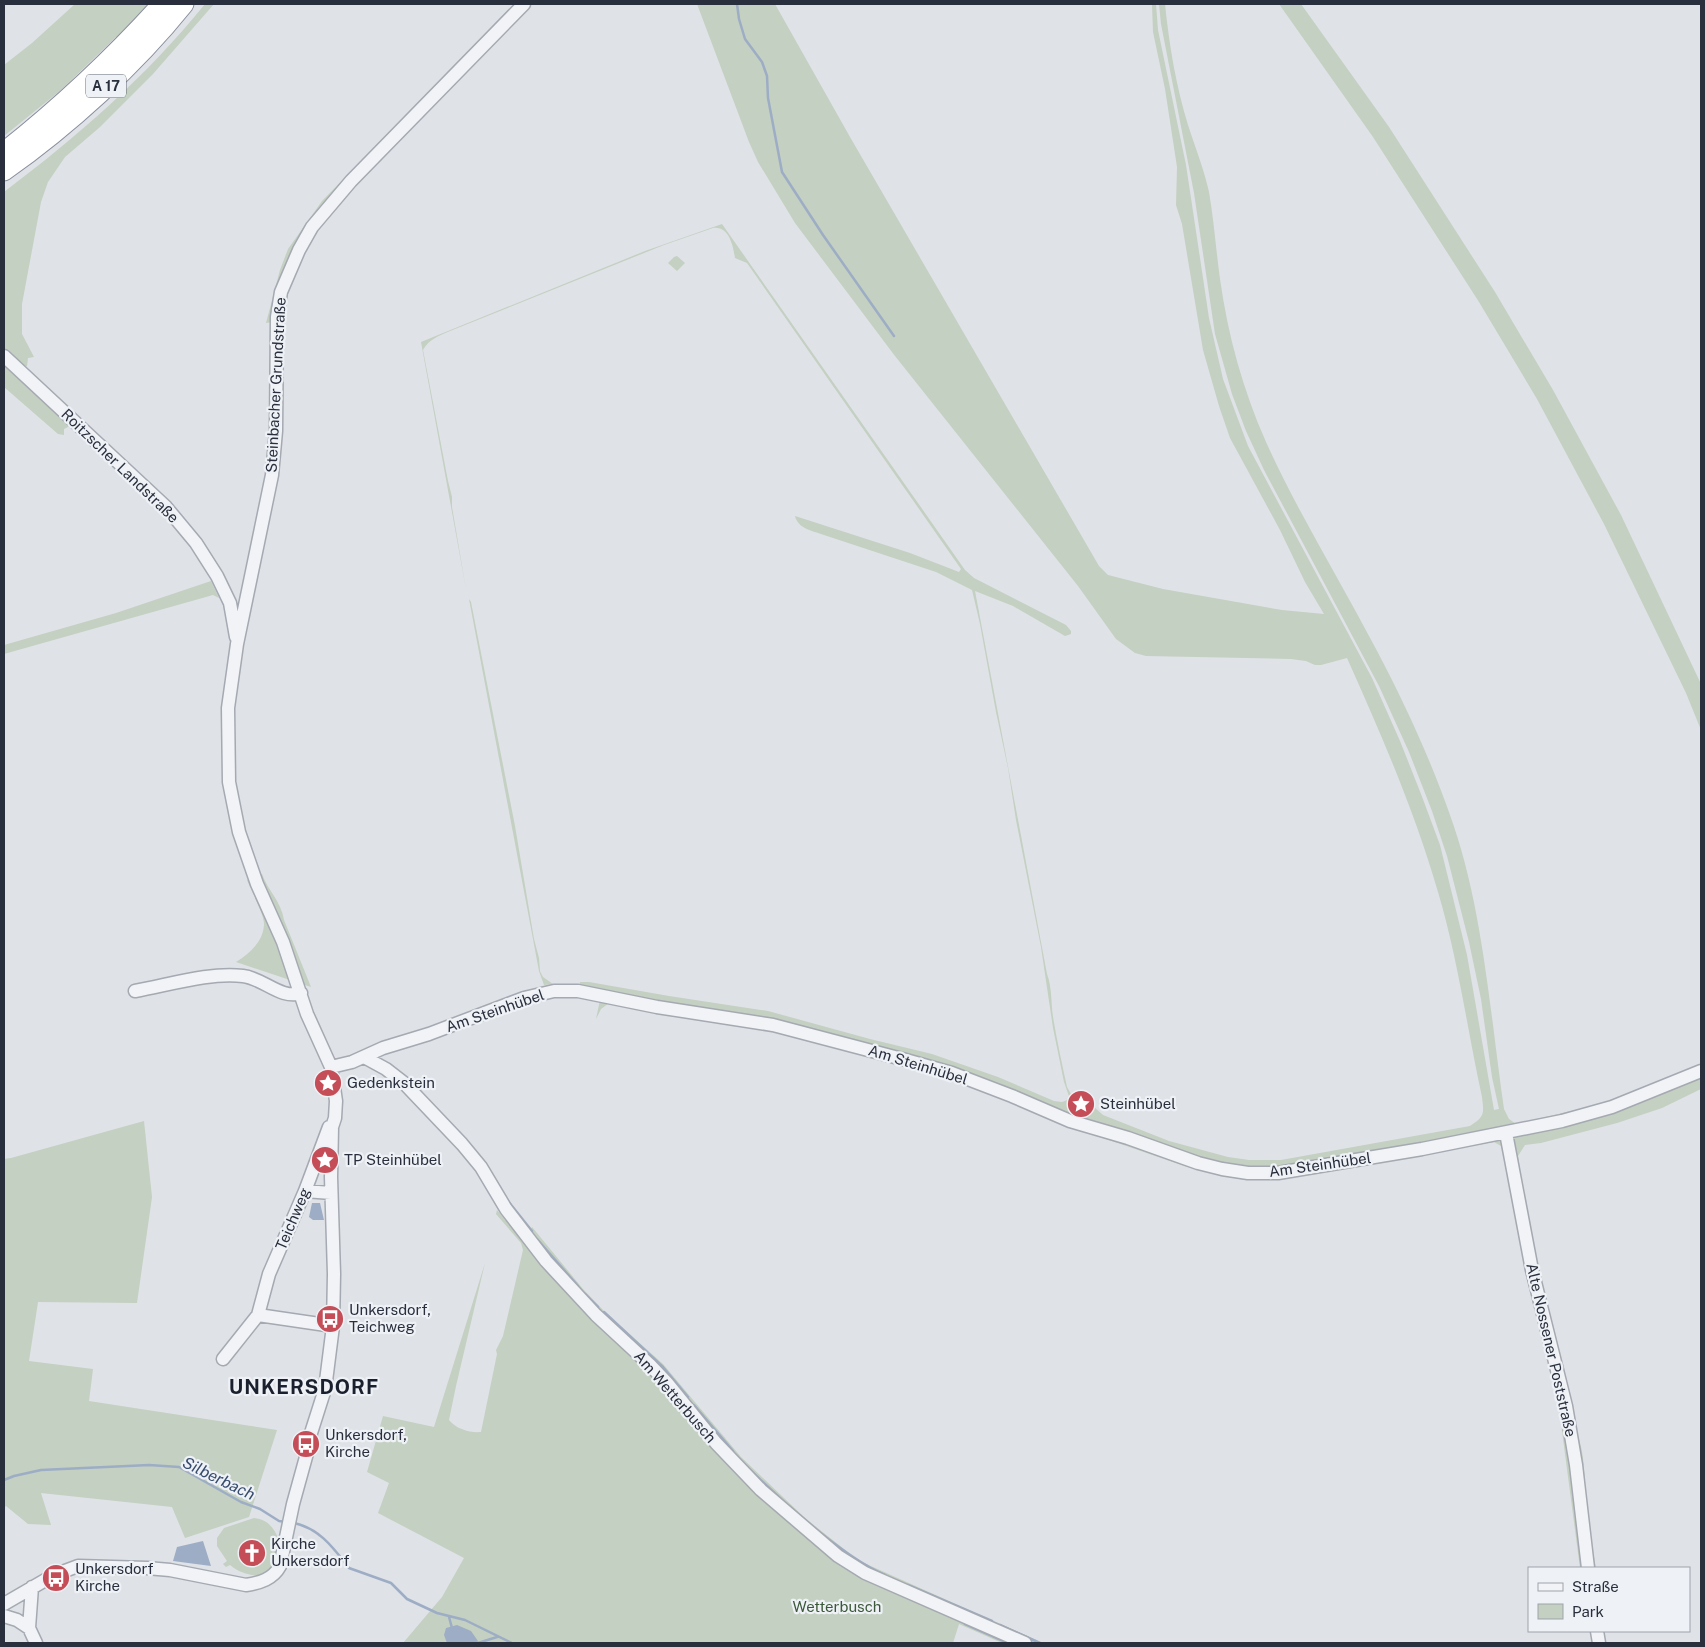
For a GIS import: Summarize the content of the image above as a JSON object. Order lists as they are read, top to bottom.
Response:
{
  "streets": {
    "highway": ["A 17"],
    "street": [
      "Steinbacher Grundstraße",
      "Roitzscher Landstraße",
      "Am Steinhübel",
      "Teichweg",
      "Alte Nossener Poststraße",
      "Am Wetterbusch"
    ]
  },
  "crossings": [
    ["Steinbacher Grundstraße", "Roitzscher Landstraße"],
    ["Am Steinhübel", "Alte Nossener Poststraße"],
    ["Am Steinhübel", "Am Wetterbusch"]
  ],
  "districts": ["UNKERSDORF"],
  "water": ["Silberbach"],
  "parks": ["Wetterbusch"],
  "places": {
    "place": ["Gedenkstein", "Steinhübel", "TP Steinhübel"],
    "bus stop": ["Unkersdorf, Teichweg", "Unkersdorf, Kirche", "Unkersdorf Kirche"],
    "church": ["Kirche Unkersdorf"]
  },
  "legend": ["Straße", "Park"]
}
